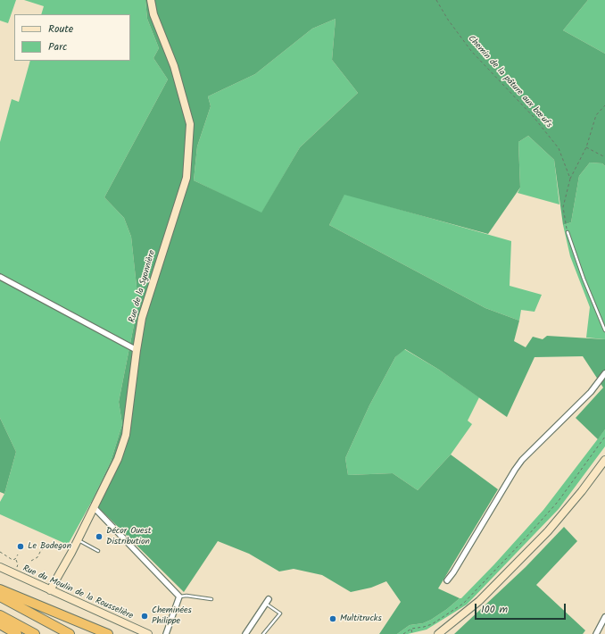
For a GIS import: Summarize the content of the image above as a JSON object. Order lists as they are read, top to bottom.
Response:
{
  "streets": {
    "street": ["Rue de la Syonnière", "Rue du Moulin de la Rousselière"],
    "path": ["Chemin de la pâture aux bœufs"]
  },
  "crossings": [
    ["Rue de la Syonnière", "Rue du Moulin de la Rousselière"]
  ],
  "places": [
    "Décor Ouest Distribution",
    "Le Bodegon",
    "Cheminées Philippe",
    "Multitrucks"
  ],
  "legend": ["Route", "Parc"],
  "scale_bar": "100 m"
}
